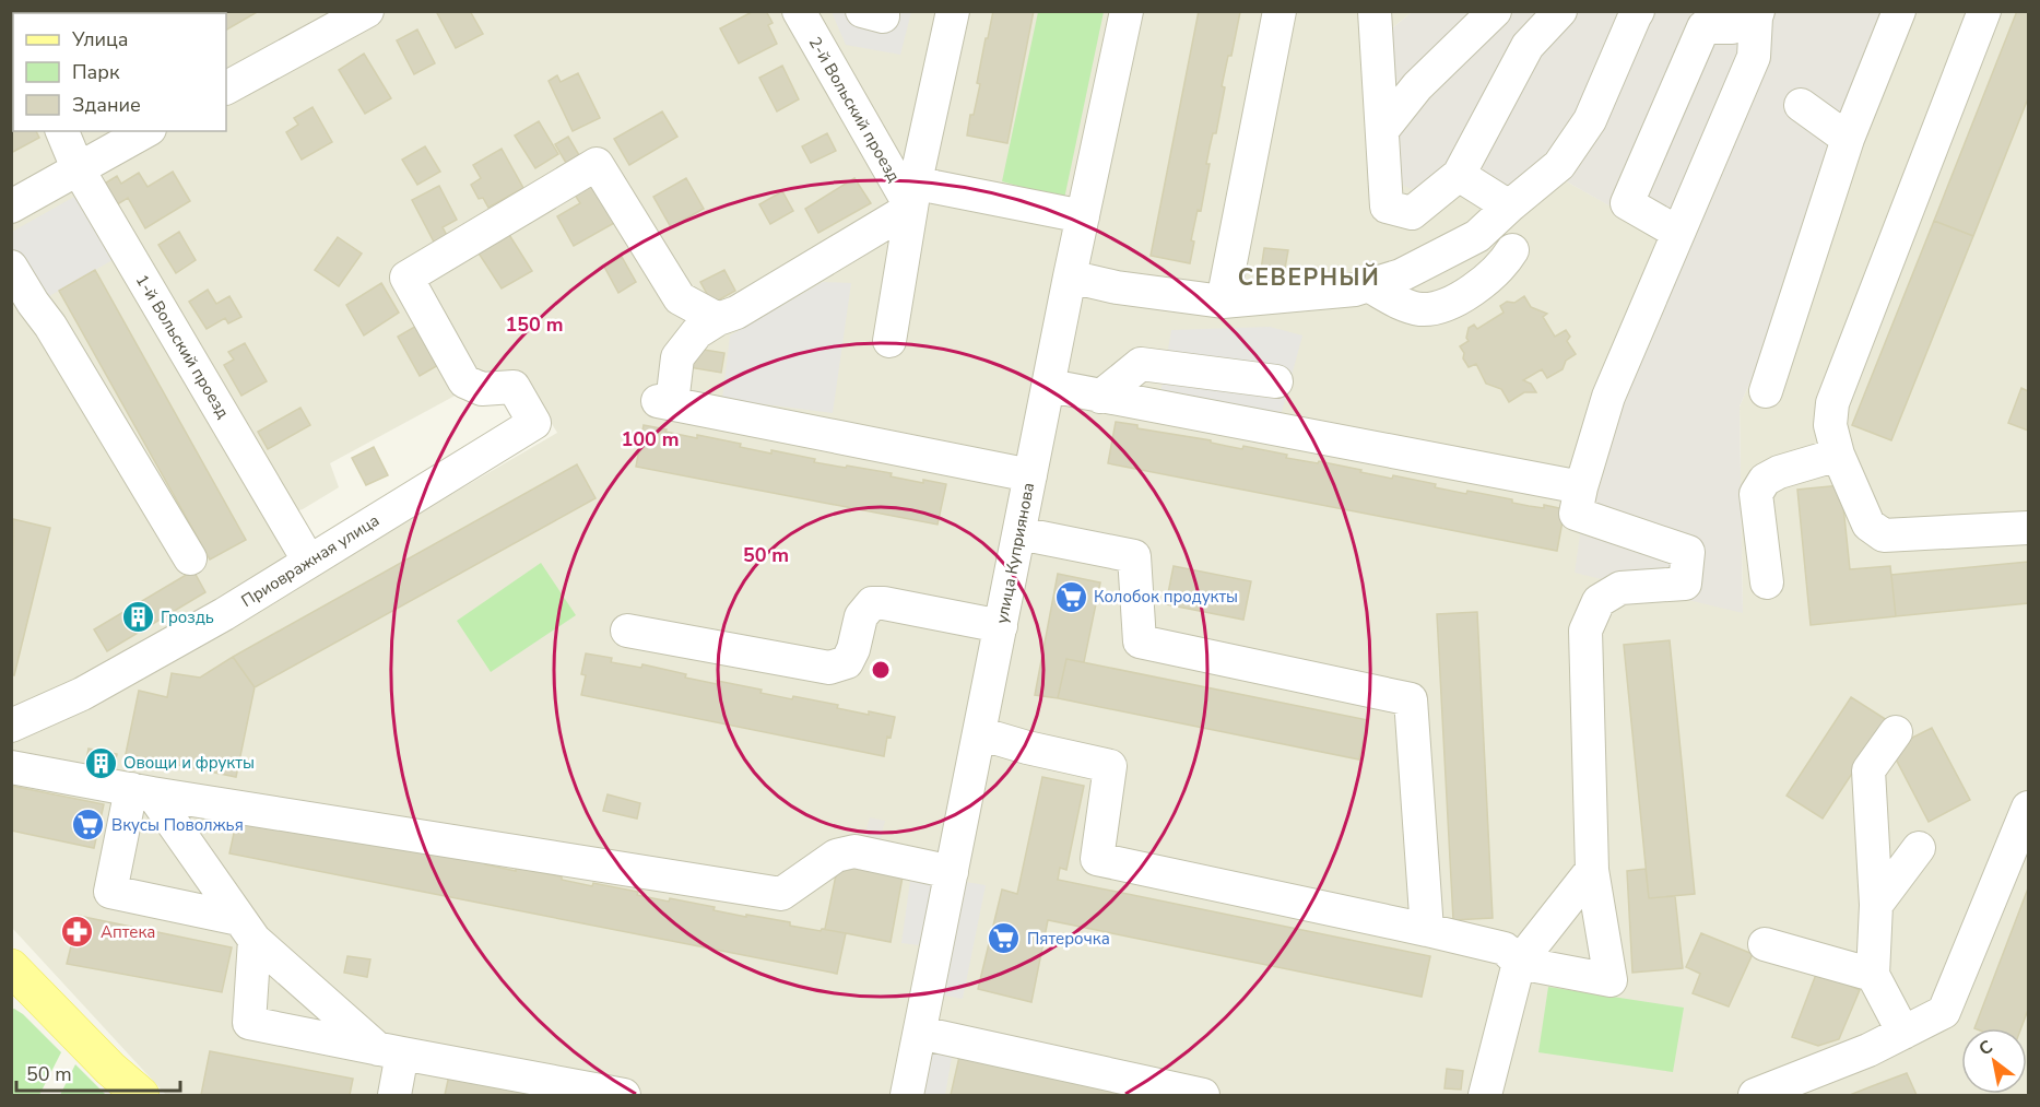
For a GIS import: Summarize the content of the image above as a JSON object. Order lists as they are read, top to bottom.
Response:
{
  "streets": {
    "street": [
      "2-й Вольский проезд",
      "1-й Вольский проезд",
      "улица Куприянова",
      "Приовражная улица"
    ]
  },
  "crossings": [
    ["1-й Вольский проезд", "Приовражная улица"]
  ],
  "districts": ["СЕВЕРНЫЙ"],
  "places": {
    "supermarket": ["Колобок продукты", "Вкусы Поволжья", "Пятерочка"],
    "building": ["Гроздь", "Овощи и фрукты"],
    "pharmacy": ["Аптека"]
  },
  "legend": ["Улица", "Парк", "Здание"],
  "scale_bar": "50 m",
  "north": "top left",
  "rings": ["150 m", "100 m", "50 m"]
}
